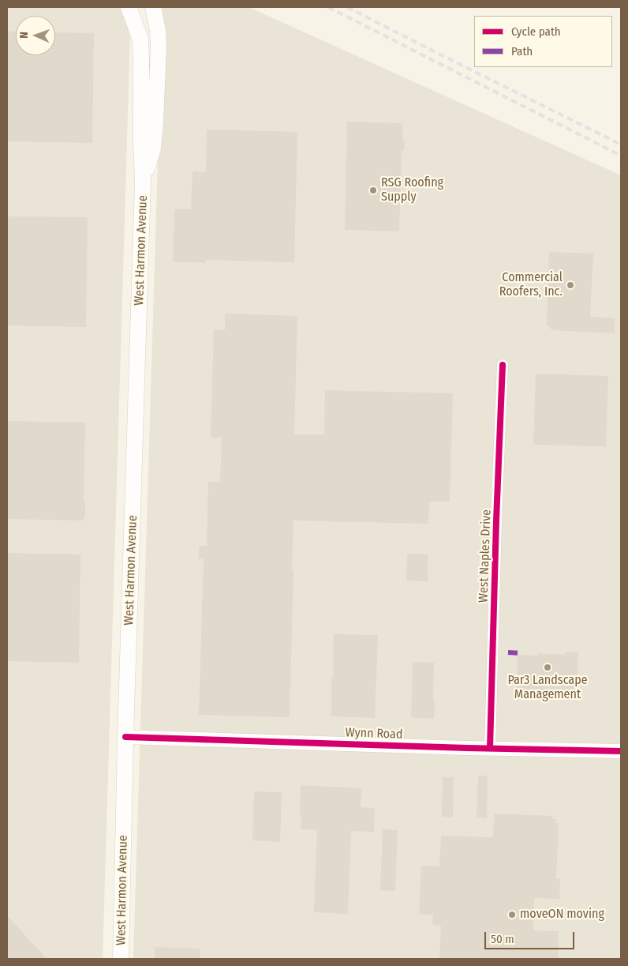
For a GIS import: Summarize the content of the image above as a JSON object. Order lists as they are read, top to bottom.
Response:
{
  "streets": {
    "main road": ["West Harmon Avenue"],
    "street": ["West Naples Drive", "Wynn Road"]
  },
  "crossings": [
    ["West Harmon Avenue", "Wynn Road"],
    ["West Naples Drive", "Wynn Road"]
  ],
  "places": [
    "RSG Roofing Supply",
    "Commercial Roofers, Inc.",
    "Par3 Landscape Management",
    "moveON moving"
  ],
  "legend": ["Cycle path", "Path"],
  "scale_bar": "50 m",
  "north": "left"
}
